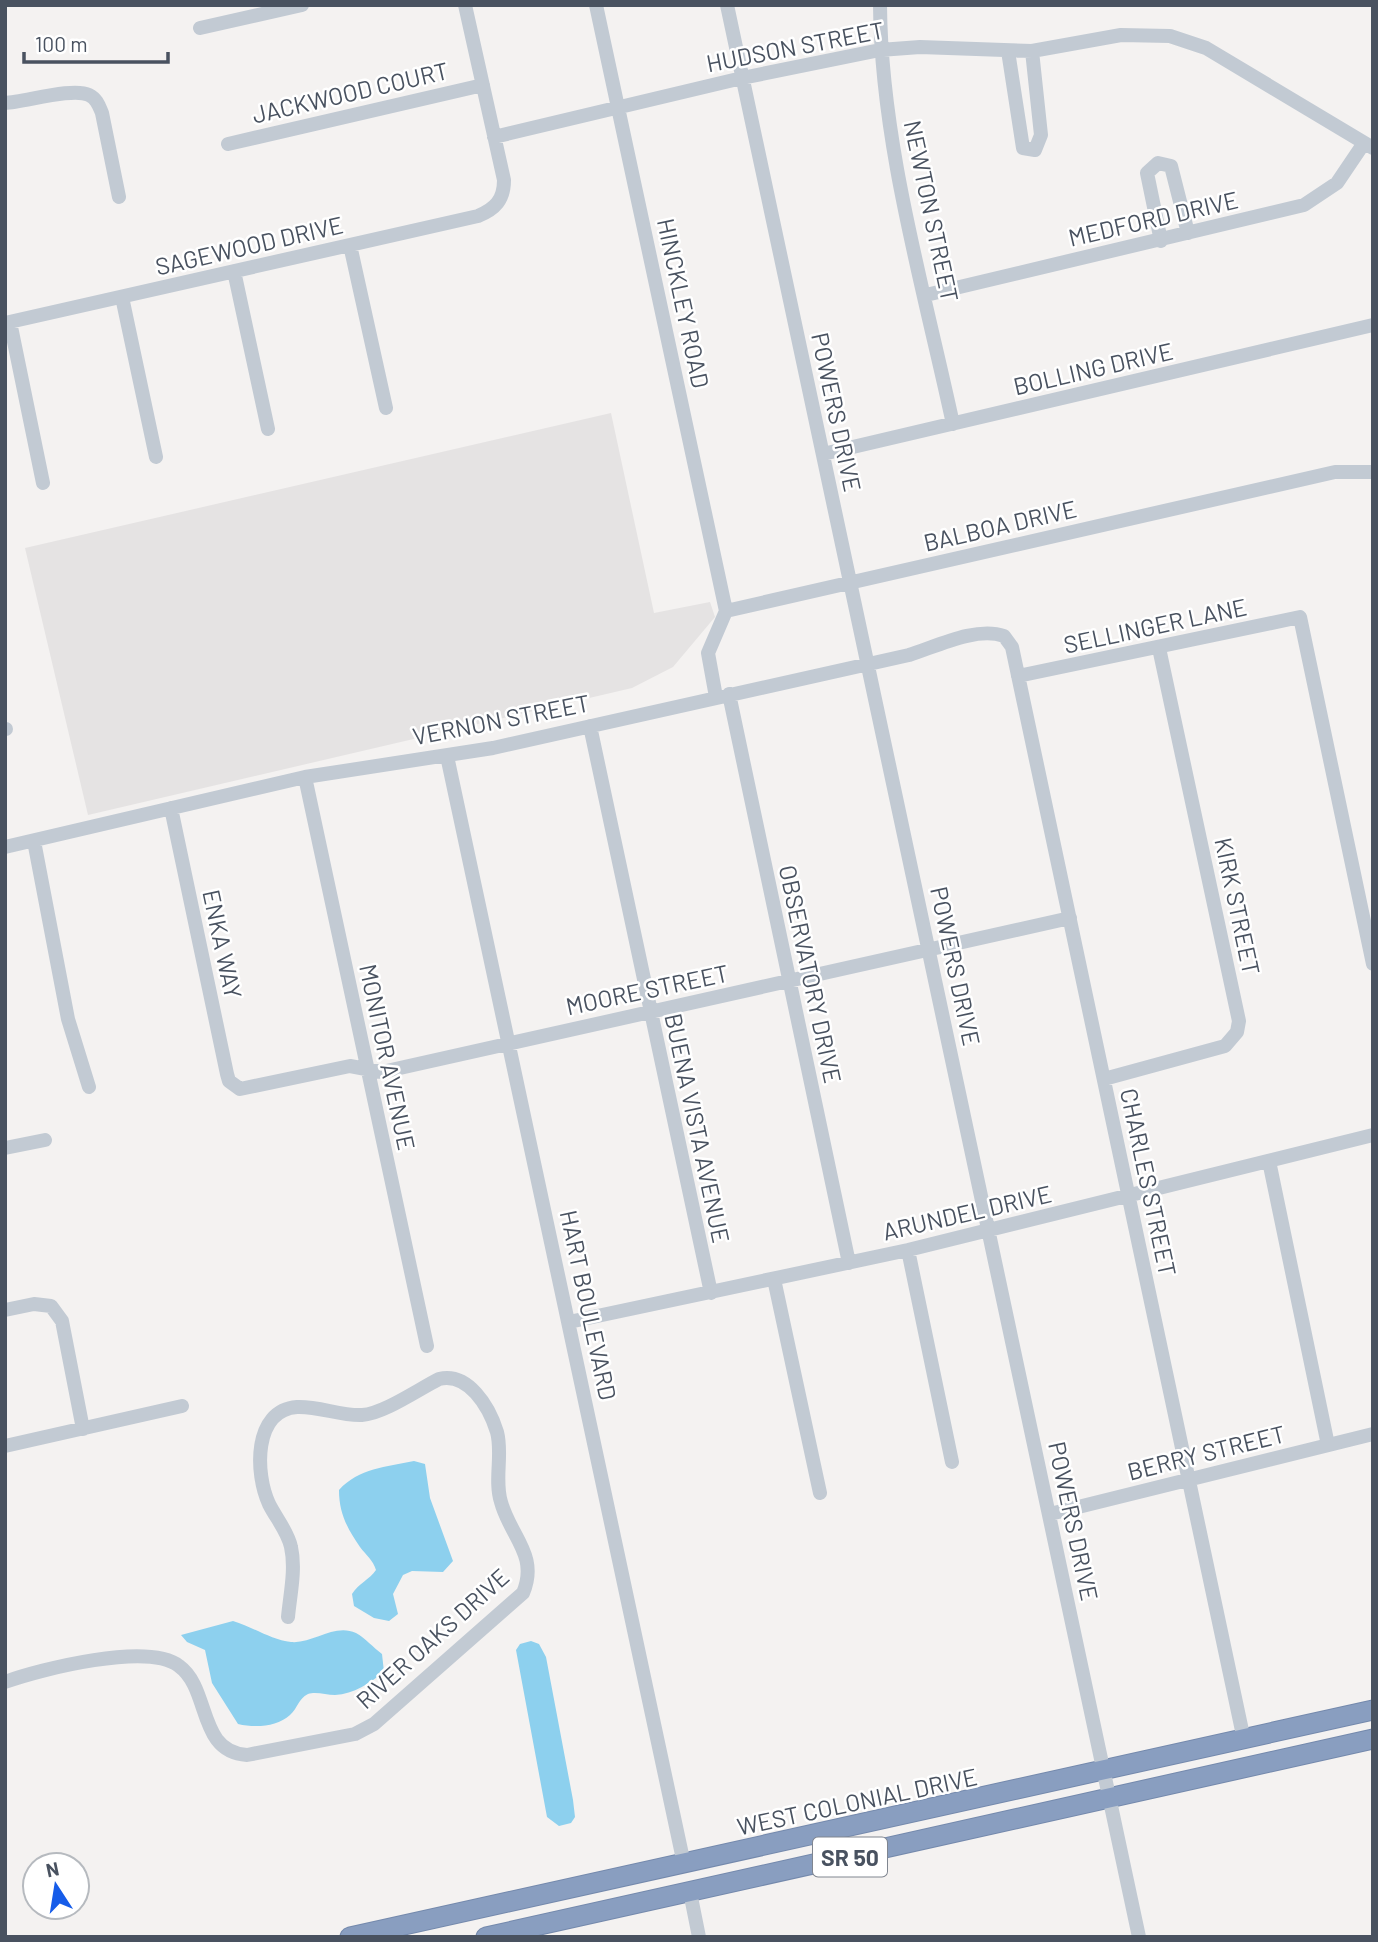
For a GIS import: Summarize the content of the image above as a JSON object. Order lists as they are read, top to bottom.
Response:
{
  "streets": {
    "highway": ["WEST COLONIAL DRIVE", "SR 50"],
    "street": [
      "HUDSON STREET",
      "JACKWOOD COURT",
      "NEWTON STREET",
      "MEDFORD DRIVE",
      "SAGEWOOD DRIVE",
      "HINCKLEY ROAD",
      "BOLLING DRIVE",
      "POWERS DRIVE",
      "BALBOA DRIVE",
      "SELLINGER LANE",
      "VERNON STREET",
      "KIRK STREET",
      "ENKA WAY",
      "OBSERVATORY DRIVE",
      "MOORE STREET",
      "MONITOR AVENUE",
      "BUENA VISTA AVENUE",
      "CHARLES STREET",
      "ARUNDEL DRIVE",
      "HART BOULEVARD",
      "BERRY STREET",
      "RIVER OAKS DRIVE"
    ]
  },
  "crossings": [
    ["HUDSON STREET", "NEWTON STREET"],
    ["HUDSON STREET", "MEDFORD DRIVE"],
    ["HUDSON STREET", "SAGEWOOD DRIVE"],
    ["HUDSON STREET", "HINCKLEY ROAD"],
    ["HUDSON STREET", "POWERS DRIVE"],
    ["NEWTON STREET", "MEDFORD DRIVE"],
    ["NEWTON STREET", "BOLLING DRIVE"],
    ["HINCKLEY ROAD", "BALBOA DRIVE"],
    ["BOLLING DRIVE", "POWERS DRIVE"],
    ["POWERS DRIVE", "BALBOA DRIVE"],
    ["POWERS DRIVE", "VERNON STREET"],
    ["POWERS DRIVE", "MOORE STREET"],
    ["POWERS DRIVE", "ARUNDEL DRIVE"],
    ["POWERS DRIVE", "BERRY STREET"],
    ["POWERS DRIVE", "WEST COLONIAL DRIVE"],
    ["POWERS DRIVE", "SR 50"],
    ["SELLINGER LANE", "KIRK STREET"],
    ["SELLINGER LANE", "CHARLES STREET"],
    ["VERNON STREET", "ENKA WAY"],
    ["VERNON STREET", "OBSERVATORY DRIVE"],
    ["VERNON STREET", "MONITOR AVENUE"],
    ["VERNON STREET", "BUENA VISTA AVENUE"],
    ["VERNON STREET", "CHARLES STREET"],
    ["VERNON STREET", "HART BOULEVARD"],
    ["KIRK STREET", "CHARLES STREET"],
    ["ENKA WAY", "MOORE STREET"],
    ["OBSERVATORY DRIVE", "MOORE STREET"],
    ["OBSERVATORY DRIVE", "ARUNDEL DRIVE"],
    ["MOORE STREET", "MONITOR AVENUE"],
    ["MOORE STREET", "BUENA VISTA AVENUE"],
    ["MOORE STREET", "CHARLES STREET"],
    ["MOORE STREET", "HART BOULEVARD"],
    ["BUENA VISTA AVENUE", "ARUNDEL DRIVE"],
    ["CHARLES STREET", "ARUNDEL DRIVE"],
    ["CHARLES STREET", "BERRY STREET"],
    ["CHARLES STREET", "WEST COLONIAL DRIVE"],
    ["ARUNDEL DRIVE", "HART BOULEVARD"],
    ["HART BOULEVARD", "WEST COLONIAL DRIVE"]
  ],
  "scale_bar": "100 m",
  "north": "top"
}
